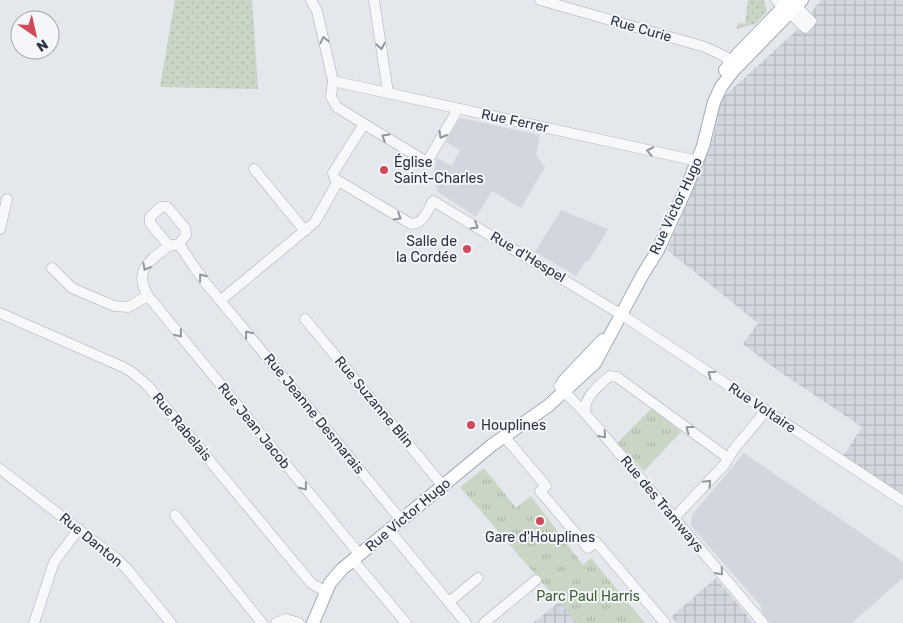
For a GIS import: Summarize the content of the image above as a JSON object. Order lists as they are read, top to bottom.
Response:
{
  "streets": {
    "main road": ["Rue Victor Hugo"],
    "street": [
      "Rue Curie",
      "Rue Ferrer",
      "Rue d'Hespel",
      "Rue Suzanne Blin",
      "Rue Voltaire",
      "Rue Jeanne Desmarais",
      "Rue Jean Jacob",
      "Rue Rabelais",
      "Rue des Tramways",
      "Rue Danton"
    ]
  },
  "crossings": [
    ["Rue Curie", "Rue Victor Hugo"],
    ["Rue Ferrer", "Rue Victor Hugo"],
    ["Rue Victor Hugo", "Rue d'Hespel"],
    ["Rue Victor Hugo", "Rue Suzanne Blin"],
    ["Rue Victor Hugo", "Rue Voltaire"],
    ["Rue Victor Hugo", "Rue Jeanne Desmarais"],
    ["Rue Victor Hugo", "Rue Jean Jacob"],
    ["Rue Victor Hugo", "Rue Rabelais"],
    ["Rue Victor Hugo", "Rue des Tramways"],
    ["Rue d'Hespel", "Rue Voltaire"],
    ["Rue Jeanne Desmarais", "Rue Jean Jacob"]
  ],
  "one_way": [
    "Rue Ferrer",
    "Rue d'Hespel",
    "Rue Voltaire",
    "Rue Jean Jacob"
  ],
  "parks": ["Parc Paul Harris"],
  "places": [
    "Église Saint-Charles",
    "Salle de la Cordée",
    "Houplines",
    "Gare d'Houplines"
  ],
  "north": "bottom right"
}
